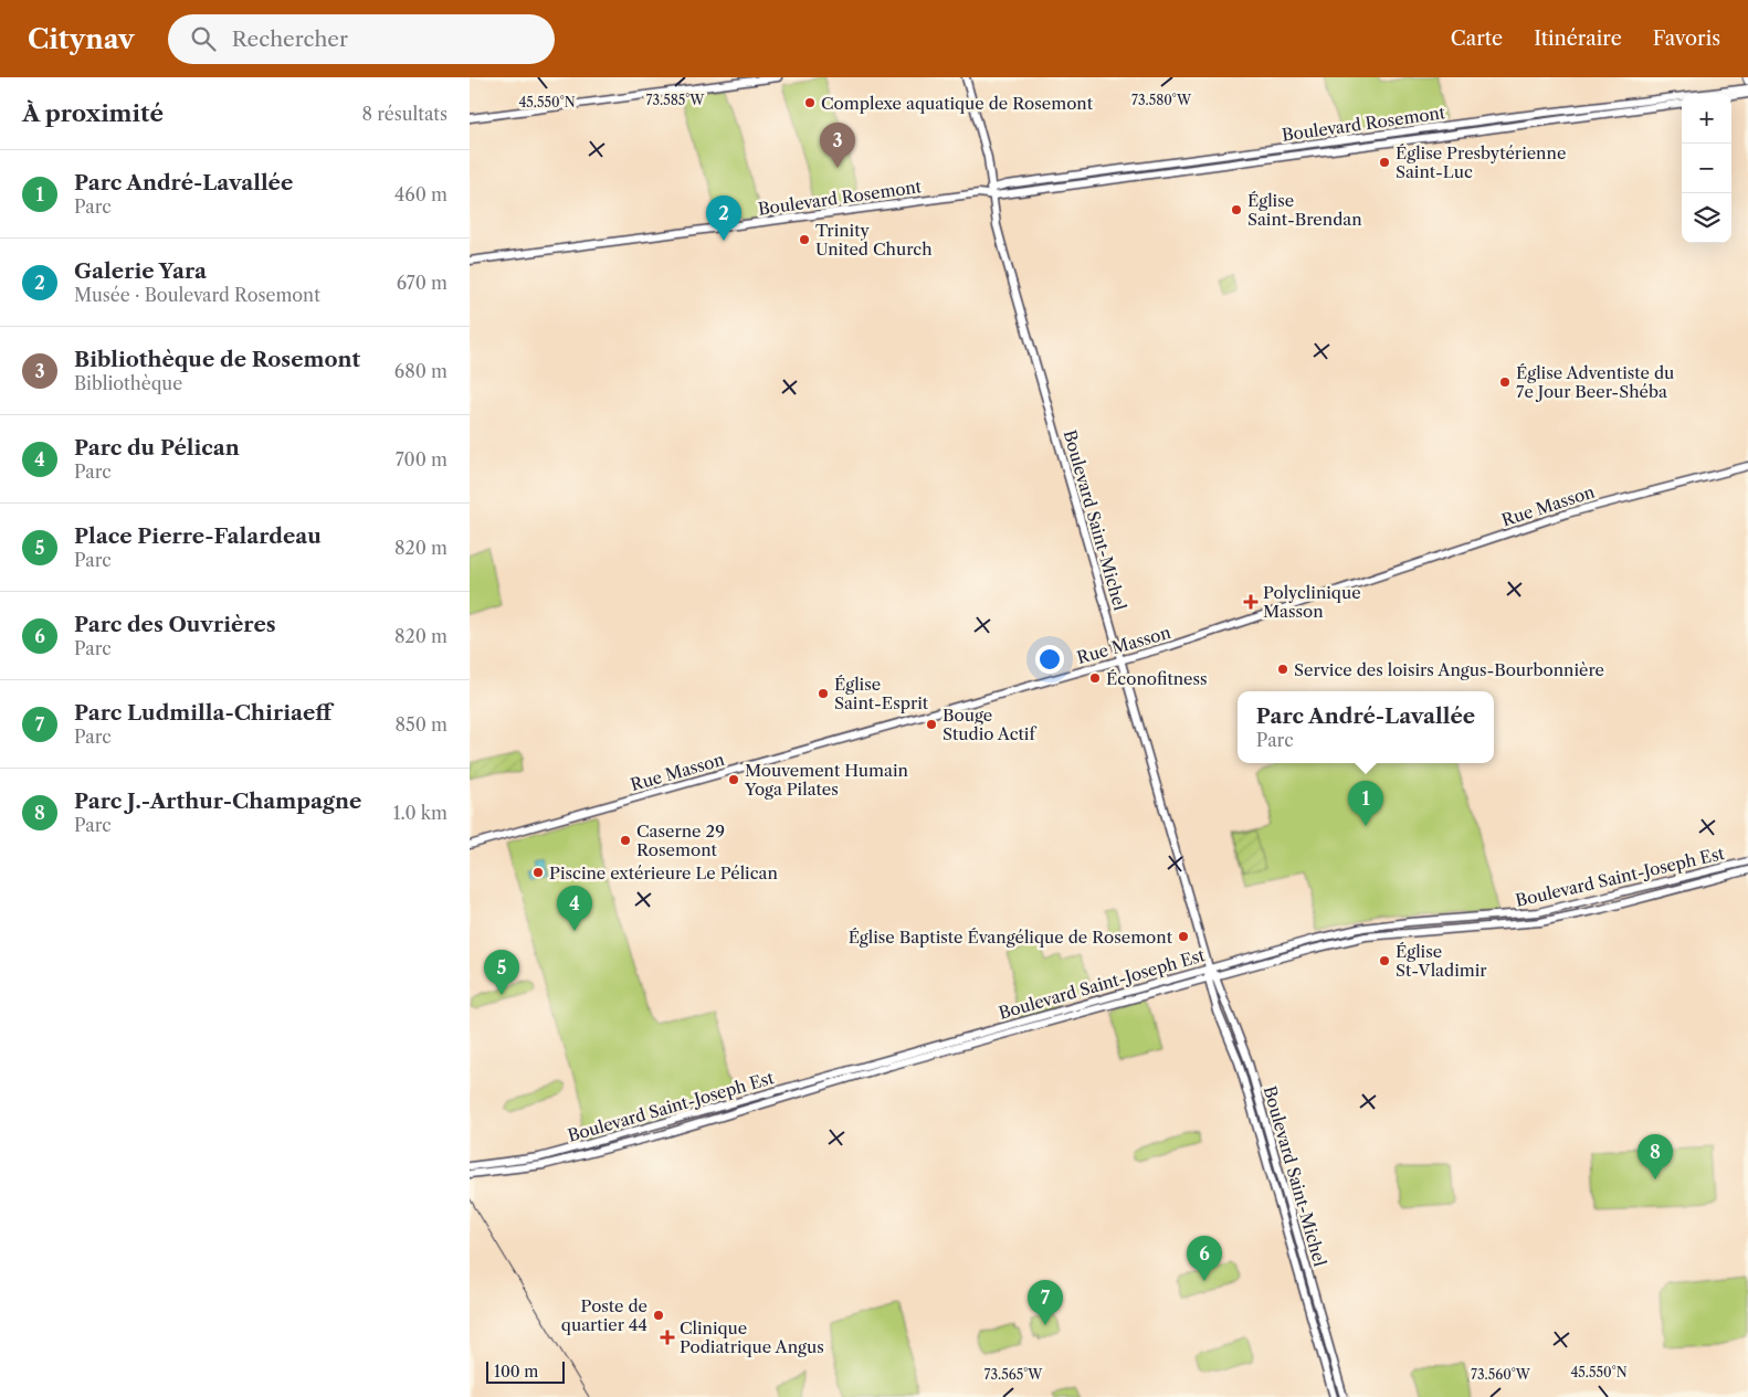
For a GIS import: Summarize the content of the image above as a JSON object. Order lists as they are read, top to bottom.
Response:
{
  "streets": {
    "main road": [
      "Boulevard Rosemont",
      "Rue Masson",
      "Boulevard Saint-Michel",
      "Boulevard Saint-Joseph Est"
    ]
  },
  "crossings": [
    ["Boulevard Rosemont", "Boulevard Saint-Michel"],
    ["Rue Masson", "Boulevard Saint-Michel"],
    ["Boulevard Saint-Michel", "Boulevard Saint-Joseph Est"]
  ],
  "places": {
    "other": [
      "Complexe aquatique de Rosemont",
      "Église Presbytérienne Saint-Luc",
      "Église Saint-Brendan",
      "Trinity United Church",
      "Église Adventiste du 7e Jour Beer-Shéba",
      "Service des loisirs Angus-Bourbonnière",
      "Éconofitness",
      "Église Saint-Esprit",
      "Bouge Studio Actif",
      "Mouvement Humain Yoga Pilates",
      "Caserne 29 Rosemont",
      "Piscine extérieure Le Pélican",
      "Église Baptiste Évangélique de Rosemont",
      "Église St-Vladimir",
      "Poste de quartier 44"
    ],
    "health": ["Polyclinique Masson", "Clinique Podiatrique Angus"]
  },
  "scale_bar": "100 m",
  "page": {
    "header": "Citynav",
    "search": "Rechercher",
    "nav": ["Carte", "Itinéraire", "Favoris"],
    "heading": ["À proximité", "8 résultats"],
    "map_buttons": ["+", "−"],
    "pins": [
      "3",
      "2",
      "1",
      "4",
      "5",
      "8",
      "6",
      "7"
    ],
    "list": [
      {
        "mark": "1",
        "name": "Parc André-Lavallée",
        "note": "Parc",
        "value": "460 m"
      },
      {
        "mark": "2",
        "name": "Galerie Yara",
        "note": "Musée · Boulevard Rosemont",
        "value": "670 m"
      },
      {
        "mark": "3",
        "name": "Bibliothèque de Rosemont",
        "note": "Bibliothèque",
        "value": "680 m"
      },
      {
        "mark": "4",
        "name": "Parc du Pélican",
        "note": "Parc",
        "value": "700 m"
      },
      {
        "mark": "5",
        "name": "Place Pierre-Falardeau",
        "note": "Parc",
        "value": "820 m"
      },
      {
        "mark": "6",
        "name": "Parc des Ouvrières",
        "note": "Parc",
        "value": "820 m"
      },
      {
        "mark": "7",
        "name": "Parc Ludmilla-Chiriaeff",
        "note": "Parc",
        "value": "850 m"
      },
      {
        "mark": "8",
        "name": "Parc J.-Arthur-Champagne",
        "note": "Parc",
        "value": "1.0 km"
      }
    ],
    "popup": ["Parc André-Lavallée", "Parc"],
    "scale": "100 m"
  },
  "coordinates": [
    "73.580°W",
    "73.585°W",
    "45.550°N",
    "73.565°W",
    "73.560°W"
  ]
}
